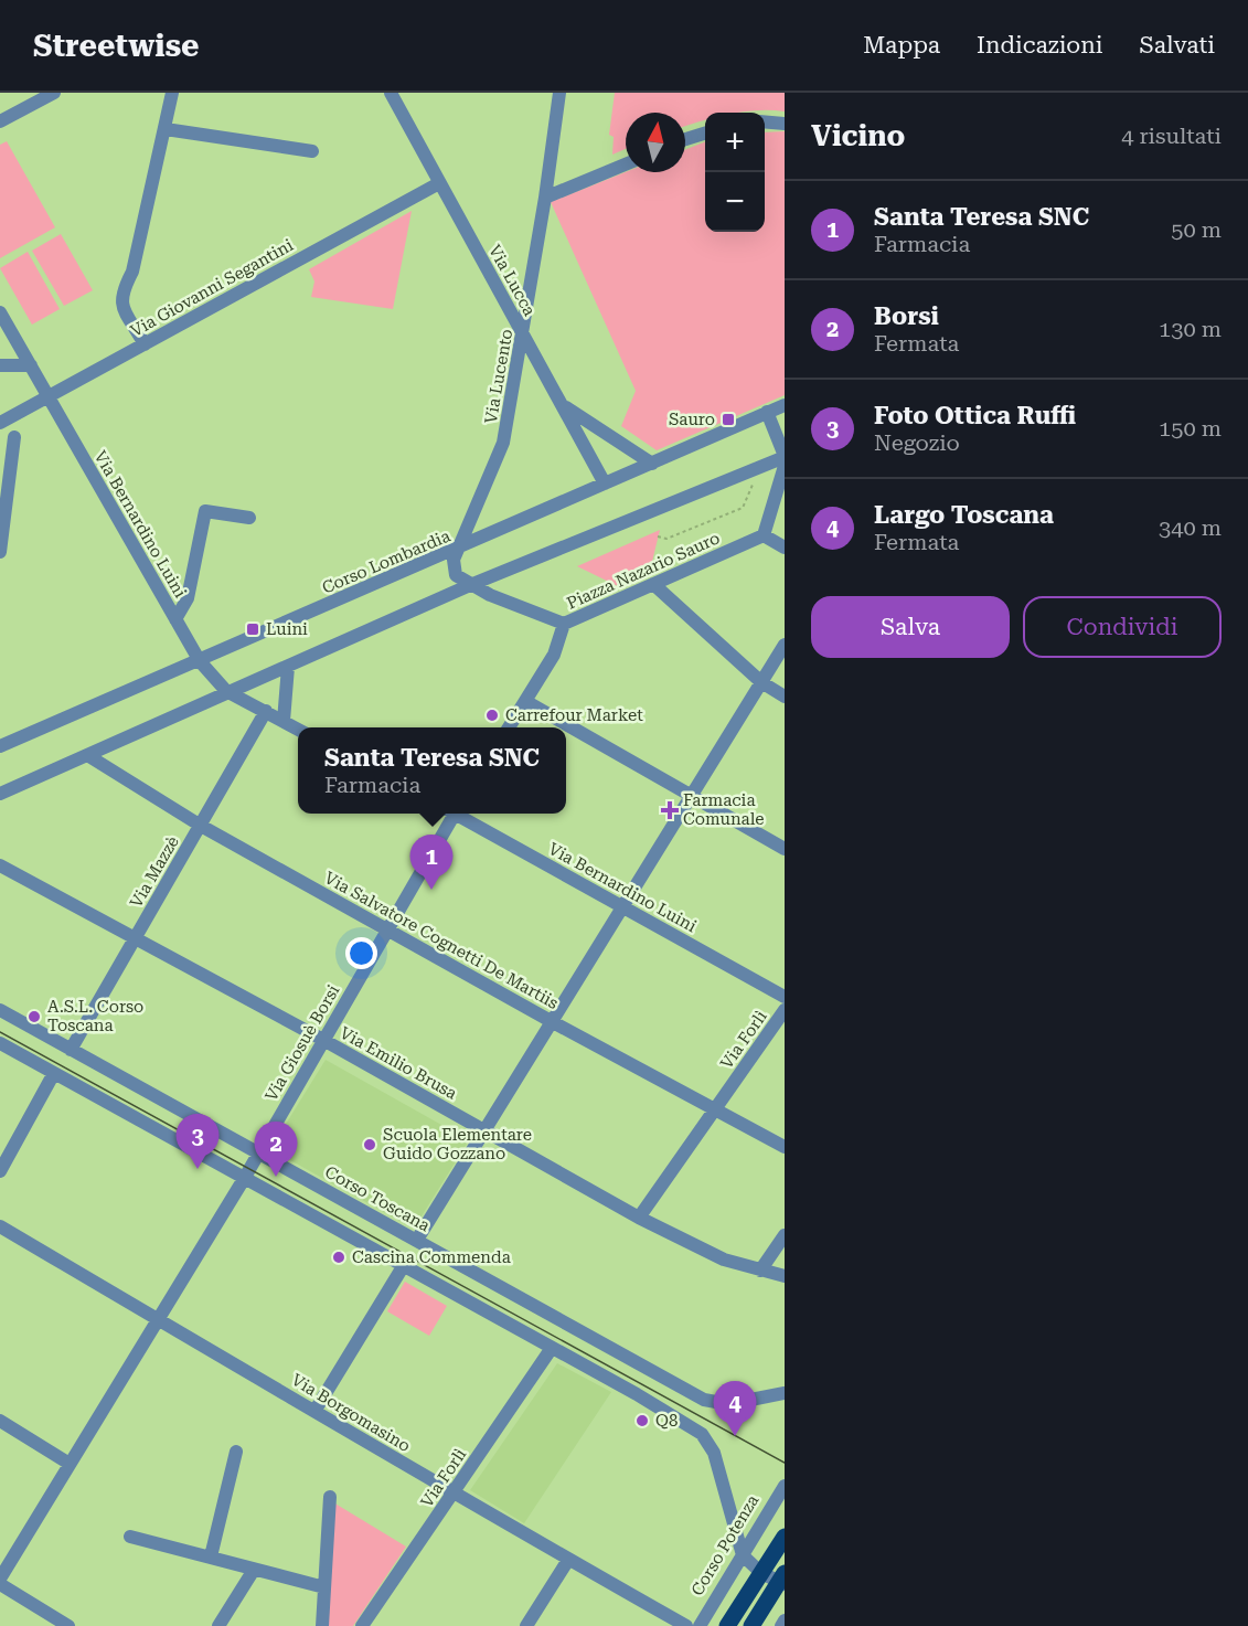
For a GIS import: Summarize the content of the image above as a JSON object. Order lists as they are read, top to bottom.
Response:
{
  "streets": {
    "street": [
      "Via Lucca",
      "Via Giovanni Segantini",
      "Via Lucento",
      "Via Bernardino Luini",
      "Corso Lombardia",
      "Piazza Nazario Sauro",
      "Via Mazzè",
      "Via Salvatore Cognetti De Martiis",
      "Via Forlì",
      "Via Giosuè Borsi",
      "Via Emilio Brusa",
      "Corso Toscana",
      "Via Borgomasino",
      "Corso Potenza"
    ]
  },
  "crossings": [
    ["Via Lucca", "Via Giovanni Segantini"],
    ["Via Lucca", "Via Lucento"],
    ["Via Lucca", "Corso Lombardia"],
    ["Via Giovanni Segantini", "Via Bernardino Luini"],
    ["Via Lucento", "Corso Lombardia"],
    ["Via Bernardino Luini", "Corso Lombardia"],
    ["Via Bernardino Luini", "Via Mazzè"],
    ["Via Mazzè", "Via Salvatore Cognetti De Martiis"],
    ["Via Mazzè", "Via Emilio Brusa"],
    ["Via Mazzè", "Corso Toscana"],
    ["Via Salvatore Cognetti De Martiis", "Via Forlì"],
    ["Via Salvatore Cognetti De Martiis", "Via Giosuè Borsi"],
    ["Via Forlì", "Via Emilio Brusa"],
    ["Via Forlì", "Via Borgomasino"],
    ["Via Giosuè Borsi", "Via Emilio Brusa"],
    ["Via Giosuè Borsi", "Corso Toscana"],
    ["Via Giosuè Borsi", "Via Borgomasino"]
  ],
  "places": {
    "transit": ["Sauro", "Luini"],
    "other": [
      "Carrefour Market",
      "A.S.L. Corso Toscana",
      "Scuola Elementare Guido Gozzano",
      "Cascina Commenda",
      "Q8"
    ],
    "health": ["Farmacia Comunale"]
  },
  "north": "top",
  "page": {
    "header": "Streetwise",
    "nav": ["Mappa", "Indicazioni", "Salvati"],
    "heading": ["Vicino", "4 risultati"],
    "map_buttons": ["+", "−"],
    "list": [
      {
        "mark": "1",
        "name": "Santa Teresa SNC",
        "note": "Farmacia",
        "value": "50 m"
      },
      {
        "mark": "2",
        "name": "Borsi",
        "note": "Fermata",
        "value": "130 m"
      },
      {
        "mark": "3",
        "name": "Foto Ottica Ruffi",
        "note": "Negozio",
        "value": "150 m"
      },
      {
        "mark": "4",
        "name": "Largo Toscana",
        "note": "Fermata",
        "value": "340 m"
      }
    ],
    "buttons": ["Salva", "Condividi"],
    "popup": ["Santa Teresa SNC", "Farmacia"],
    "pins": [
      "1",
      "3",
      "2",
      "4"
    ]
  }
}
